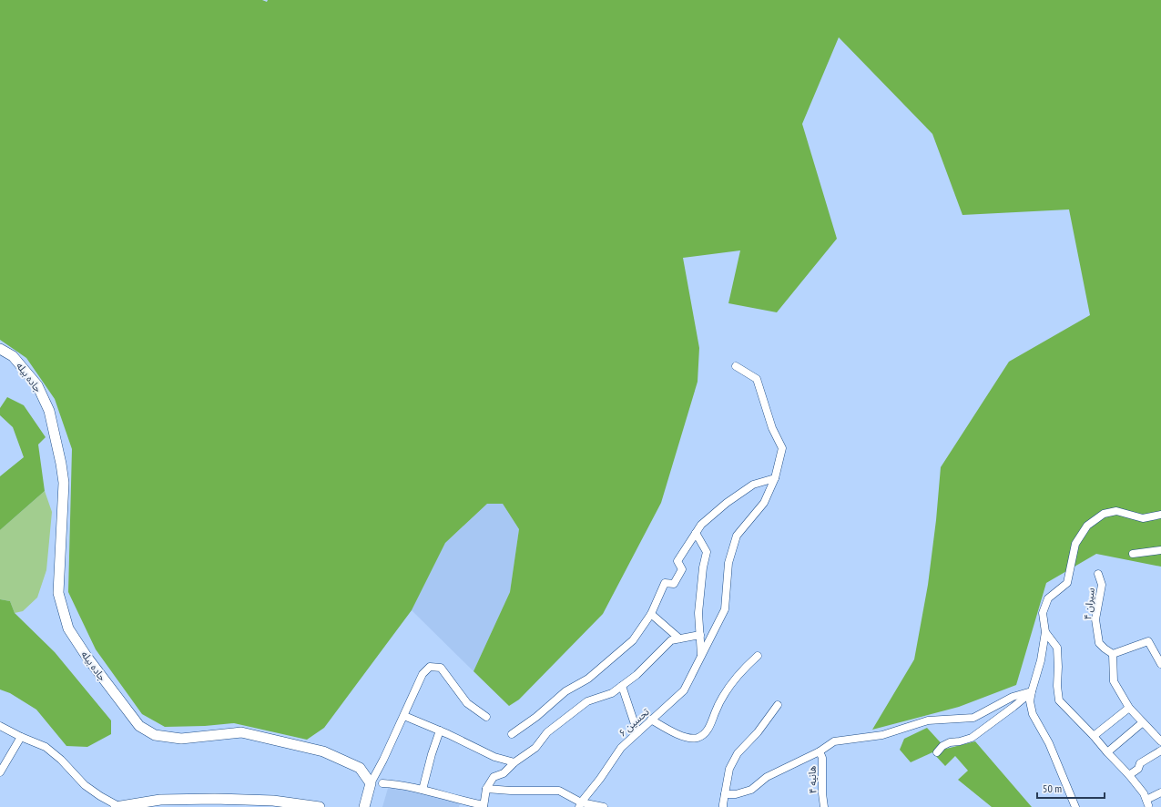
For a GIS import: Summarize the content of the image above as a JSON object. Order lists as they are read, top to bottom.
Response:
{
  "streets": {
    "street": [
      "جاده بیله",
      "سیران ۴",
      "تحسین ۶",
      "هانیه ۴"
    ]
  },
  "scale_bar": "50 m"
}
